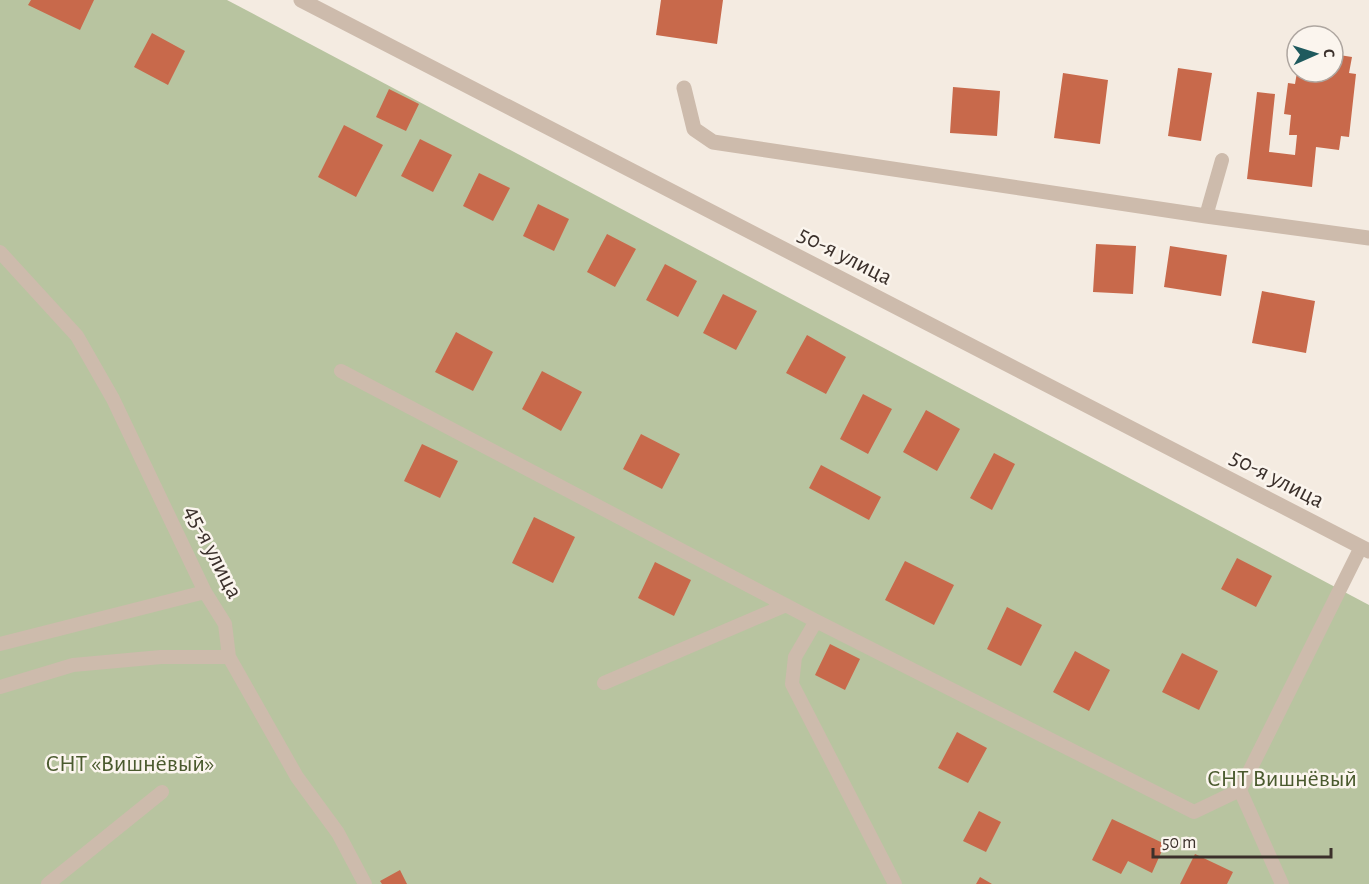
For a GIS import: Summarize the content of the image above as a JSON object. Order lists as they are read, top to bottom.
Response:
{
  "streets": {
    "street": ["50-я улица"],
    "lane": ["45-я улица"]
  },
  "parks": ["СНТ «Вишнёвый»", "СНТ Вишнёвый"],
  "scale_bar": "50 m",
  "north": "right"
}
